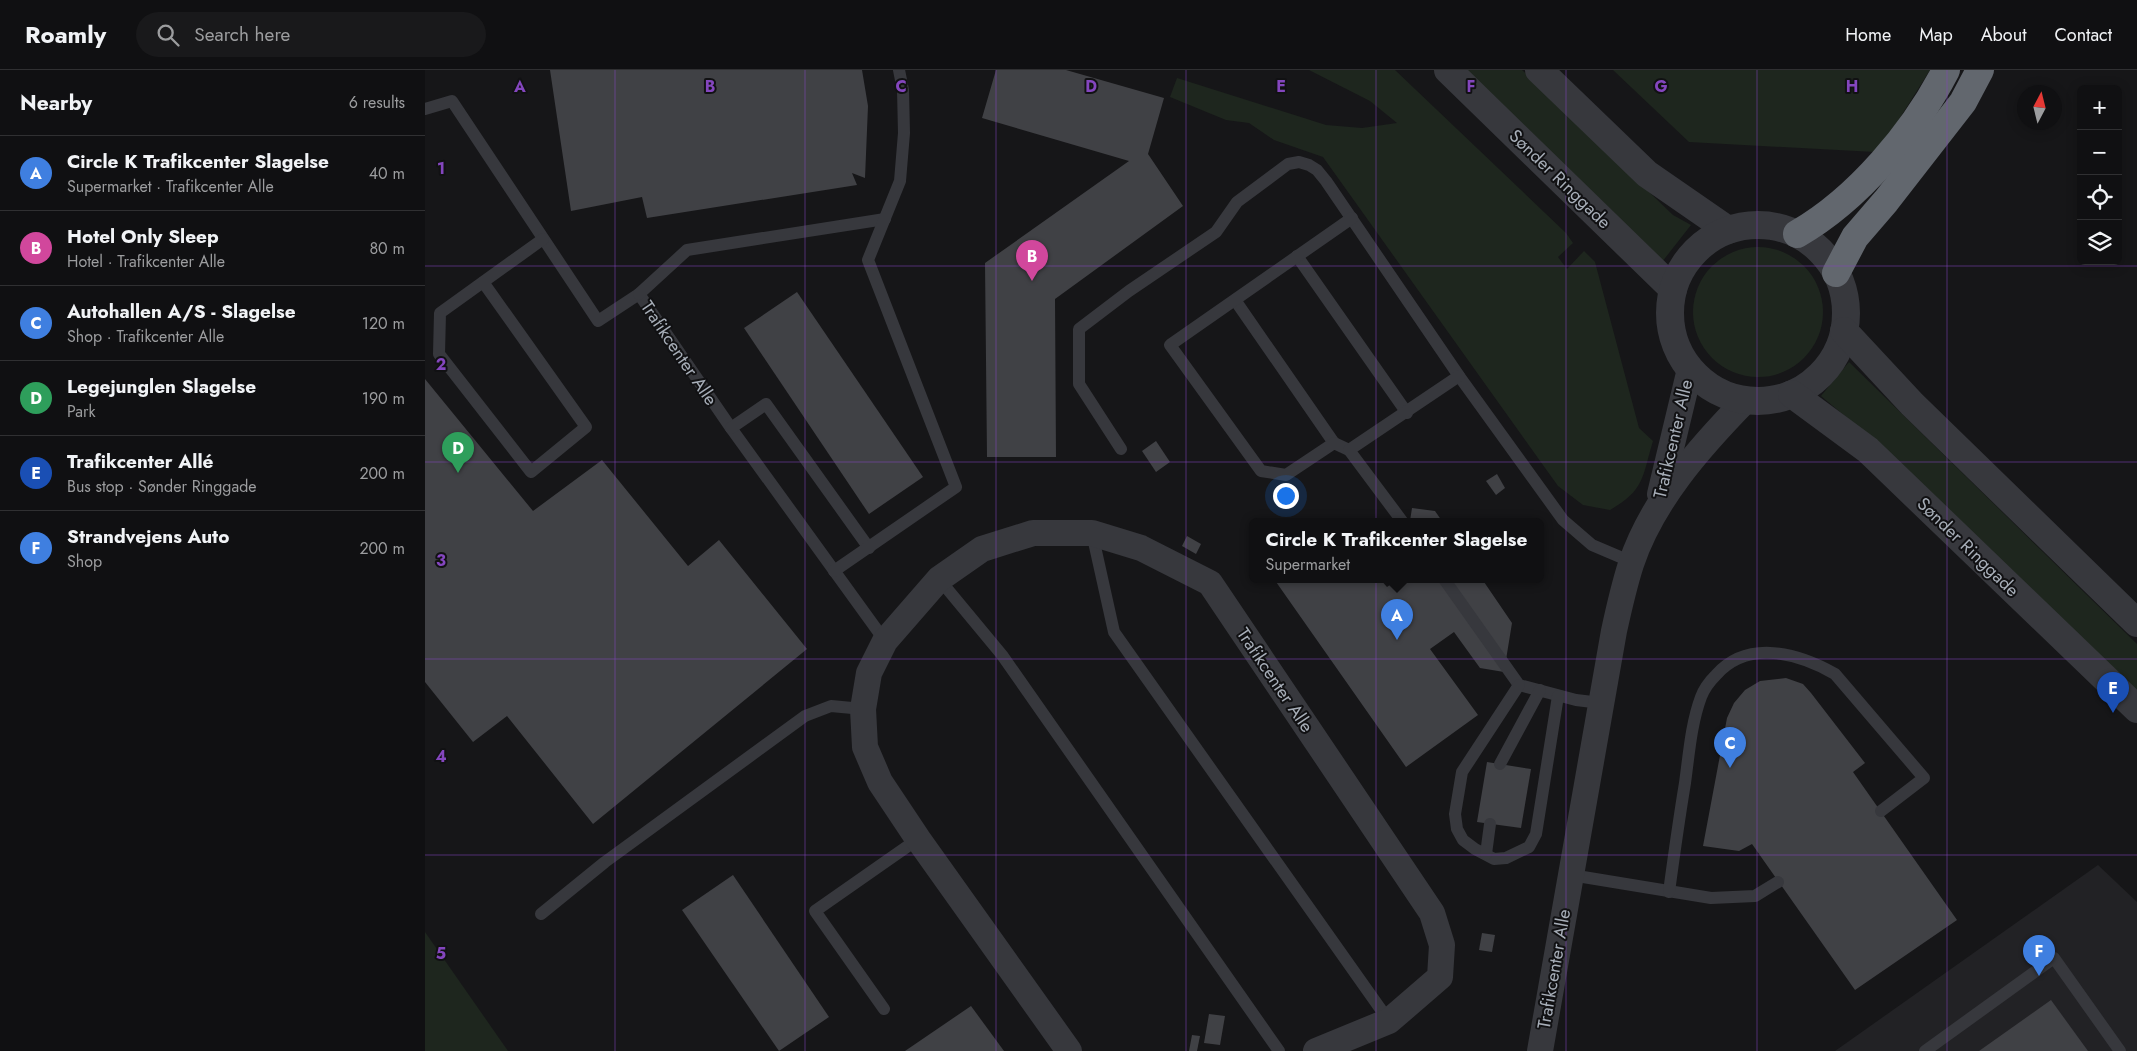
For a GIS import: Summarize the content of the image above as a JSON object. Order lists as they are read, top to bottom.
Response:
{
  "streets": {
    "street": ["Sønder Ringgade", "Trafikcenter Alle"]
  },
  "crossings": [
    ["Sønder Ringgade", "Trafikcenter Alle"]
  ],
  "north": "top",
  "page": {
    "header": "Roamly",
    "search": "Search here",
    "nav": [
      "Home",
      "Map",
      "About",
      "Contact"
    ],
    "heading": ["Nearby", "6 results"],
    "map_buttons": ["+", "−"],
    "list": [
      {
        "mark": "A",
        "name": "Circle K Trafikcenter Slagelse",
        "note": "Supermarket · Trafikcenter Alle",
        "value": "40 m"
      },
      {
        "mark": "B",
        "name": "Hotel Only Sleep",
        "note": "Hotel · Trafikcenter Alle",
        "value": "80 m"
      },
      {
        "mark": "C",
        "name": "Autohallen A/S - Slagelse",
        "note": "Shop · Trafikcenter Alle",
        "value": "120 m"
      },
      {
        "mark": "D",
        "name": "Legejunglen Slagelse",
        "note": "Park",
        "value": "190 m"
      },
      {
        "mark": "E",
        "name": "Trafikcenter Allé",
        "note": "Bus stop · Sønder Ringgade",
        "value": "200 m"
      },
      {
        "mark": "F",
        "name": "Strandvejens Auto",
        "note": "Shop",
        "value": "200 m"
      }
    ],
    "pins": [
      "B",
      "D",
      "A",
      "E",
      "C",
      "F"
    ],
    "popup": ["Circle K Trafikcenter Slagelse", "Supermarket"]
  },
  "grid": {
    "columns": [
      "A",
      "B",
      "C",
      "D",
      "E",
      "F",
      "G",
      "H"
    ],
    "rows": [
      "1",
      "2",
      "3",
      "4",
      "5"
    ]
  }
}
